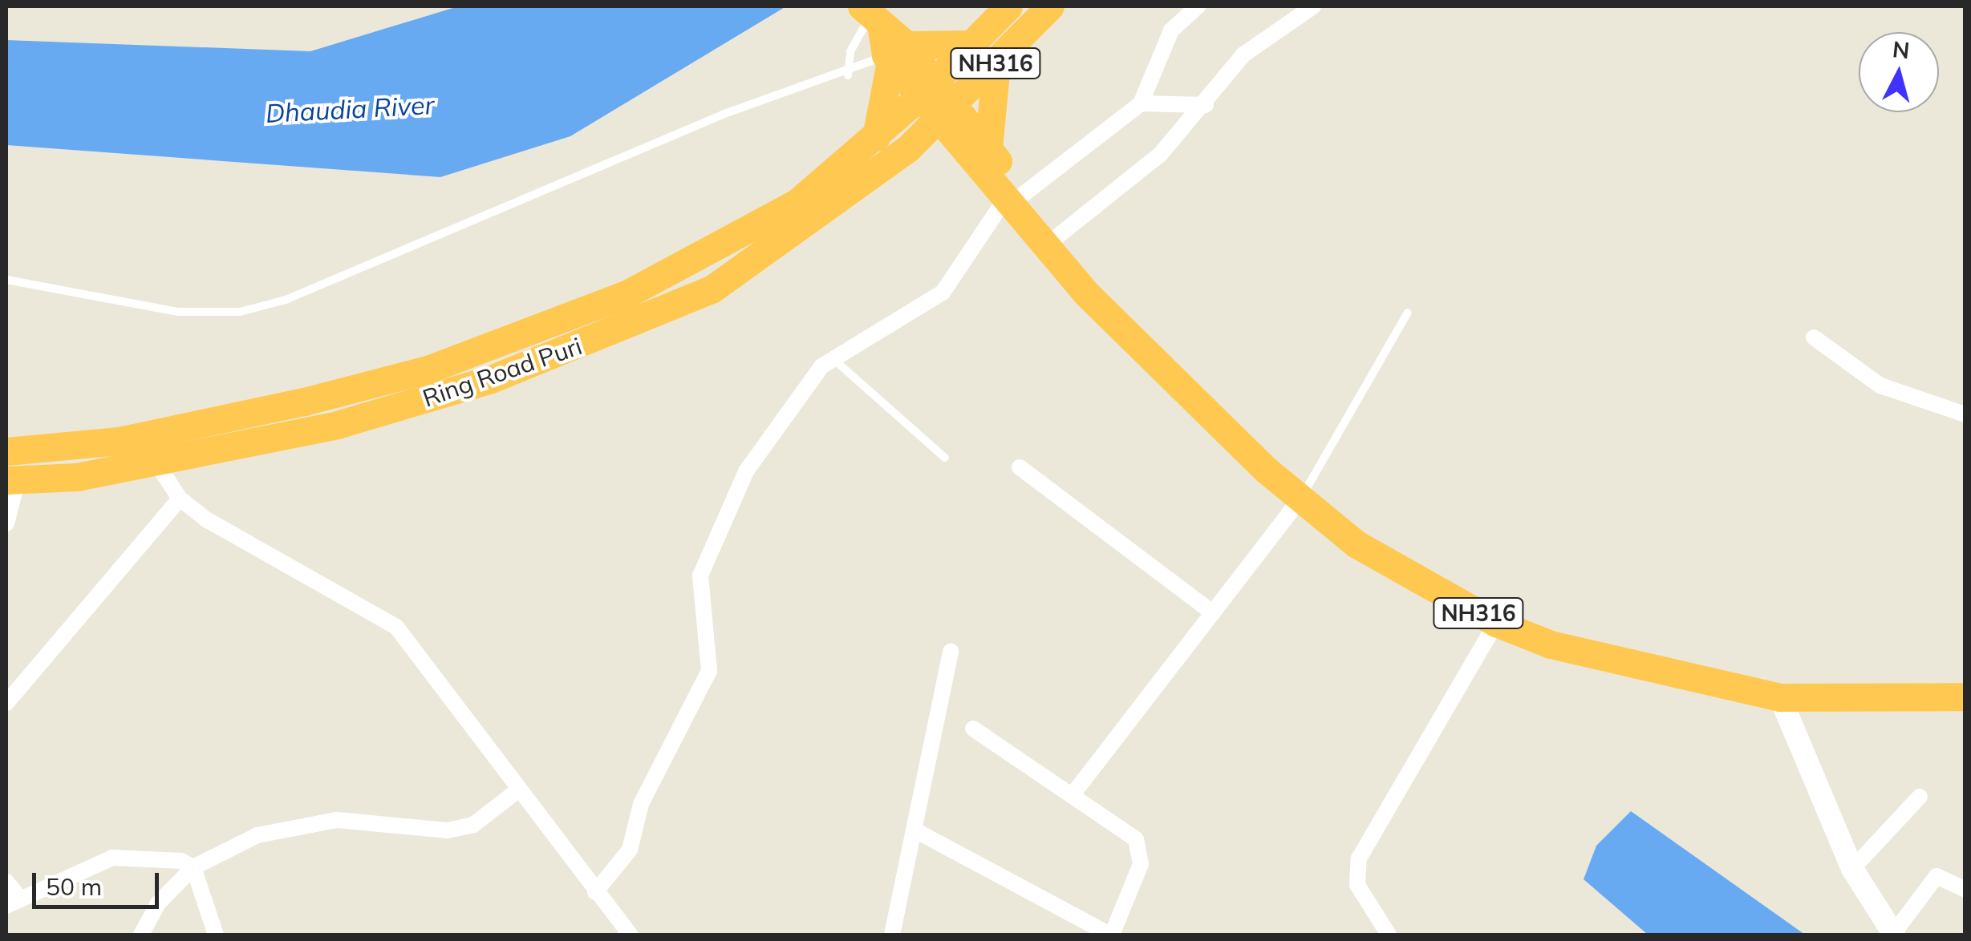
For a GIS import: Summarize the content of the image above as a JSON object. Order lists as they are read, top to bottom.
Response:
{
  "streets": {
    "highway": ["NH316", "Ring Road Puri"]
  },
  "crossings": [
    ["NH316", "Ring Road Puri"]
  ],
  "water": ["Dhaudia River"],
  "scale_bar": "50 m",
  "north": "top"
}
